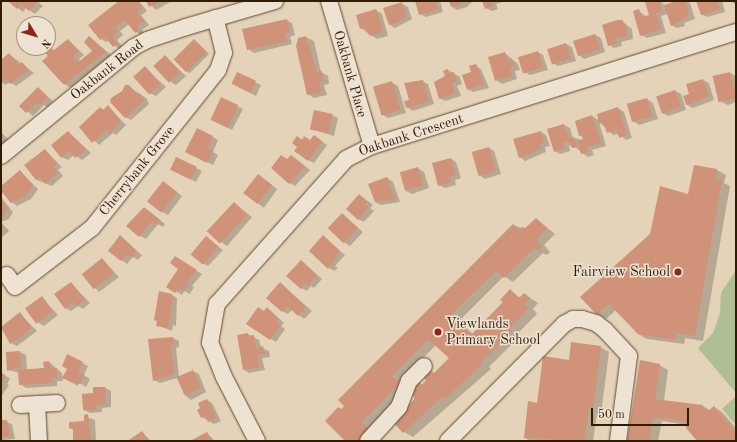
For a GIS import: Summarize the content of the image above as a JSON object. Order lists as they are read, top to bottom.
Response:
{
  "streets": {
    "street": [
      "Oakbank Road",
      "Oakbank Place",
      "Oakbank Crescent",
      "Cherrybank Grove"
    ]
  },
  "crossings": [
    ["Oakbank Road", "Cherrybank Grove"],
    ["Oakbank Place", "Oakbank Crescent"]
  ],
  "places": ["Fairview School", "Viewlands Primary School"],
  "scale_bar": "50 m",
  "north": "bottom right"
}
